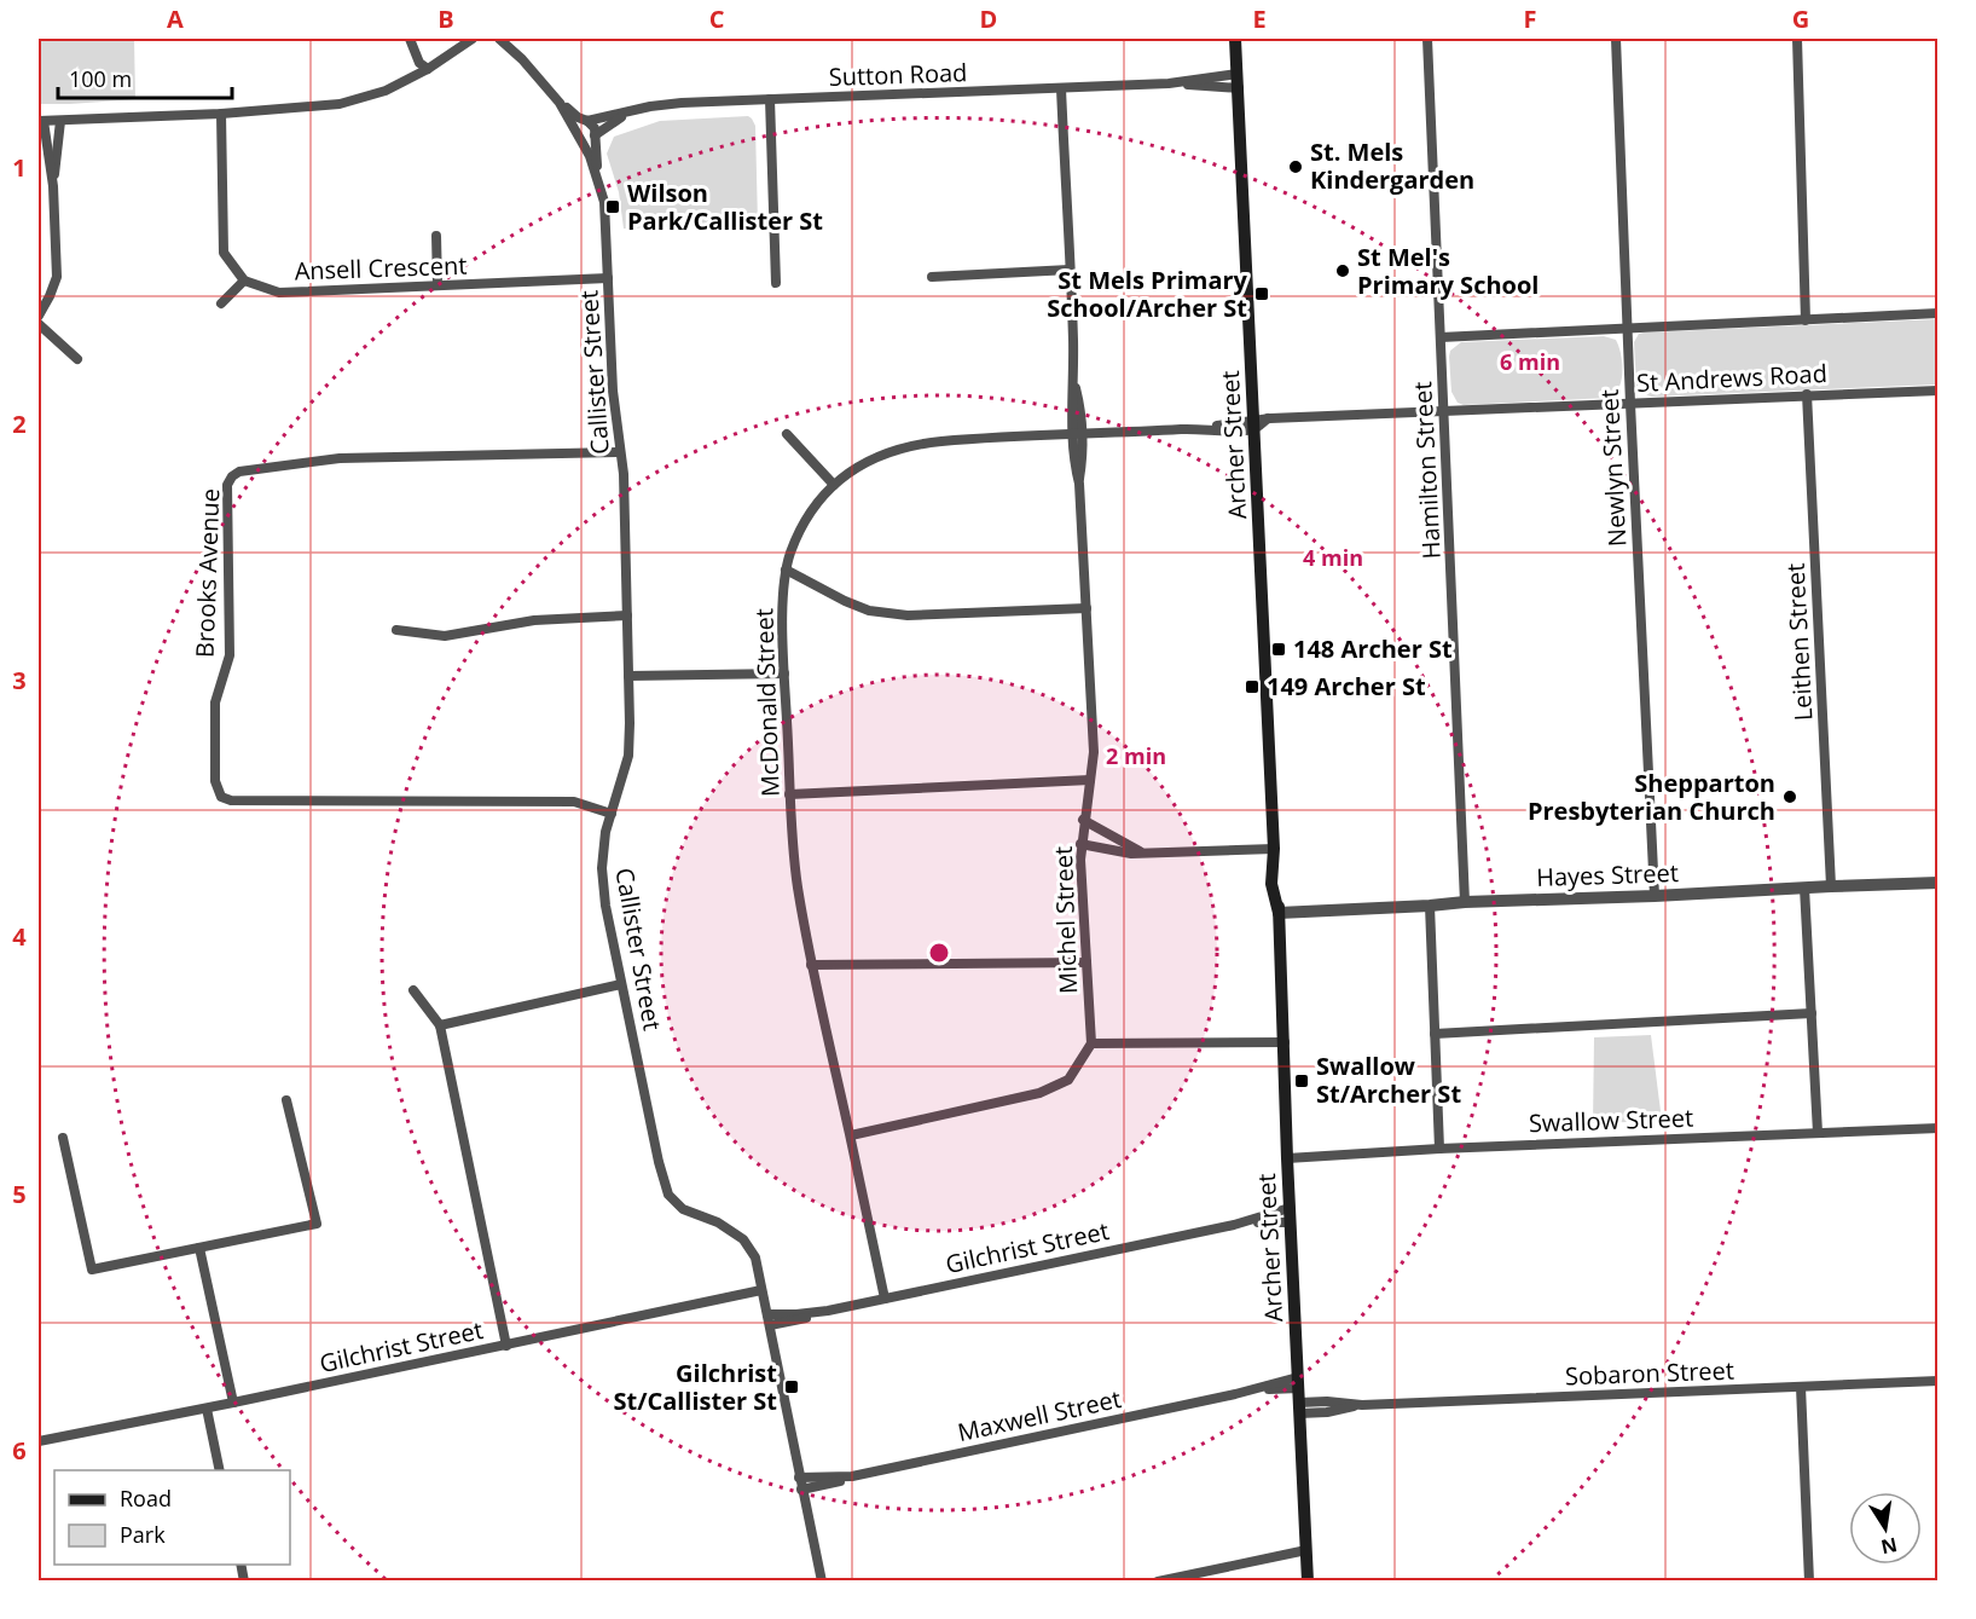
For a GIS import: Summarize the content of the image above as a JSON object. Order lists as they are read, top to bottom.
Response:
{
  "streets": {
    "main road": ["Archer Street"],
    "street": [
      "Sutton Road",
      "Ansell Crescent",
      "Callister Street",
      "St Andrews Road",
      "Newlyn Street",
      "Hamilton Street",
      "Brooks Avenue",
      "Leithen Street",
      "McDonald Street",
      "Hayes Street",
      "Michel Street",
      "Swallow Street",
      "Gilchrist Street",
      "Sobaron Street",
      "Maxwell Street"
    ]
  },
  "crossings": [
    ["Sutton Road", "Callister Street"],
    ["Sutton Road", "Archer Street"],
    ["Sutton Road", "Michel Street"],
    ["Ansell Crescent", "Callister Street"],
    ["Callister Street", "Brooks Avenue"],
    ["Callister Street", "Gilchrist Street"],
    ["Callister Street", "Maxwell Street"],
    ["St Andrews Road", "Archer Street"],
    ["St Andrews Road", "Newlyn Street"],
    ["St Andrews Road", "Hamilton Street"],
    ["St Andrews Road", "Leithen Street"],
    ["St Andrews Road", "McDonald Street"],
    ["Archer Street", "McDonald Street"],
    ["Archer Street", "Hayes Street"],
    ["Archer Street", "Swallow Street"],
    ["Archer Street", "Gilchrist Street"],
    ["Archer Street", "Sobaron Street"],
    ["Archer Street", "Maxwell Street"],
    ["Newlyn Street", "Hayes Street"],
    ["Hamilton Street", "Hayes Street"],
    ["Leithen Street", "Hayes Street"],
    ["McDonald Street", "Michel Street"],
    ["McDonald Street", "Gilchrist Street"]
  ],
  "places": {
    "other": ["St. Mels Kindergarden", "St Mel's Primary School", "Shepparton Presbyterian Church"],
    "transit": [
      "Wilson Park/Callister St",
      "St Mels Primary School/Archer St",
      "148 Archer St",
      "149 Archer St",
      "Swallow St/Archer St",
      "Gilchrist St/Callister St"
    ]
  },
  "legend": ["Road", "Park"],
  "scale_bar": "100 m",
  "north": "bottom",
  "grid": {
    "columns": [
      "A",
      "B",
      "C",
      "D",
      "E",
      "F",
      "G"
    ],
    "rows": [
      "1",
      "2",
      "3",
      "4",
      "5",
      "6"
    ]
  },
  "rings": ["6 min", "4 min", "2 min"]
}
